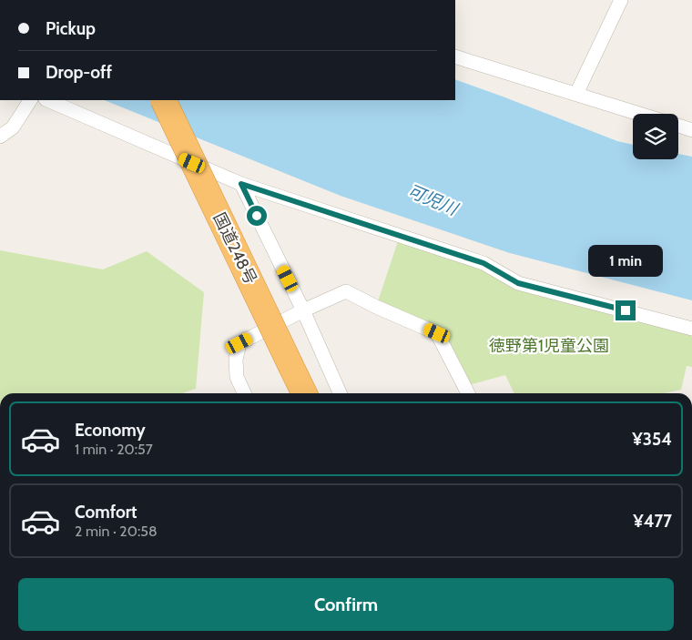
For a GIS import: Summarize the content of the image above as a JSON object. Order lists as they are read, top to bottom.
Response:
{
  "streets": {
    "highway": ["国道248号"]
  },
  "water": ["可児川"],
  "parks": ["徳野第1児童公園"],
  "page": {
    "banner": ["Pickup", "Drop-off"],
    "bubble": "1 min",
    "list": [
      {
        "name": "Economy",
        "note": "1 min · 20:57",
        "value": "¥354"
      },
      {
        "name": "Comfort",
        "note": "2 min · 20:58",
        "value": "¥477"
      }
    ],
    "buttons": "Confirm"
  }
}
